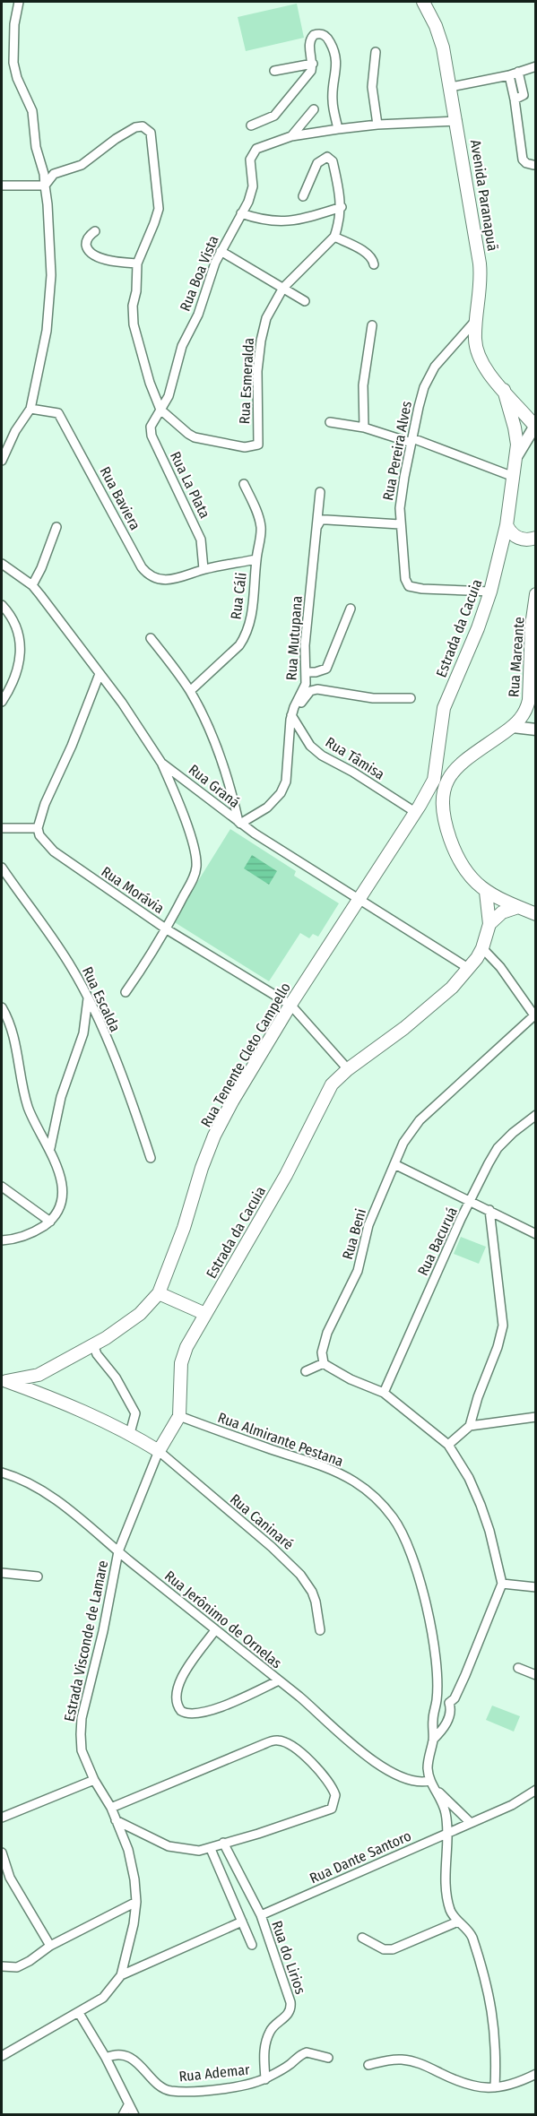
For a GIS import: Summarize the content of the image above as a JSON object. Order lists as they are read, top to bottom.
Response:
{
  "streets": {
    "main road": [
      "Avenida Paranapuã",
      "Estrada da Cacuia",
      "Rua Mareante",
      "Rua Tenente Cleto Campello"
    ],
    "street": [
      "Rua Boa Vista",
      "Rua Esmeralda",
      "Rua Pereira Alves",
      "Rua La Plata",
      "Rua Baviera",
      "Rua Cáli",
      "Rua Mutupana",
      "Rua Tâmisa",
      "Rua Graná",
      "Rua Morávia",
      "Rua Escalda",
      "Rua Beni",
      "Rua Bacuruá",
      "Rua Almirante Pestana",
      "Rua Caninaré",
      "Rua Jerônimo de Ornelas",
      "Estrada Visconde de Lamare",
      "Rua Dante Santoro",
      "Rua do Lirios",
      "Rua Ademar"
    ]
  },
  "crossings": [
    ["Avenida Paranapuã", "Rua Pereira Alves"],
    ["Avenida Paranapuã", "Estrada da Cacuia"],
    ["Rua Boa Vista", "Rua Esmeralda"],
    ["Rua Boa Vista", "Rua La Plata"],
    ["Rua Esmeralda", "Rua La Plata"],
    ["Rua Pereira Alves", "Estrada da Cacuia"],
    ["Rua La Plata", "Rua Baviera"],
    ["Rua Baviera", "Rua Cáli"],
    ["Estrada da Cacuia", "Rua Mareante"],
    ["Estrada da Cacuia", "Rua Tâmisa"],
    ["Estrada da Cacuia", "Rua Graná"],
    ["Estrada da Cacuia", "Rua Morávia"],
    ["Estrada da Cacuia", "Rua Tenente Cleto Campello"],
    ["Estrada da Cacuia", "Rua Almirante Pestana"],
    ["Estrada da Cacuia", "Rua Caninaré"],
    ["Estrada da Cacuia", "Estrada Visconde de Lamare"],
    ["Rua Mutupana", "Rua Tâmisa"],
    ["Rua Mutupana", "Rua Graná"],
    ["Rua Tâmisa", "Rua Tenente Cleto Campello"],
    ["Rua Graná", "Rua Tenente Cleto Campello"],
    ["Rua Morávia", "Rua Tenente Cleto Campello"],
    ["Rua Caninaré", "Estrada Visconde de Lamare"],
    ["Rua Jerônimo de Ornelas", "Estrada Visconde de Lamare"],
    ["Rua Dante Santoro", "Rua do Lirios"],
    ["Rua do Lirios", "Rua Ademar"]
  ]
}
